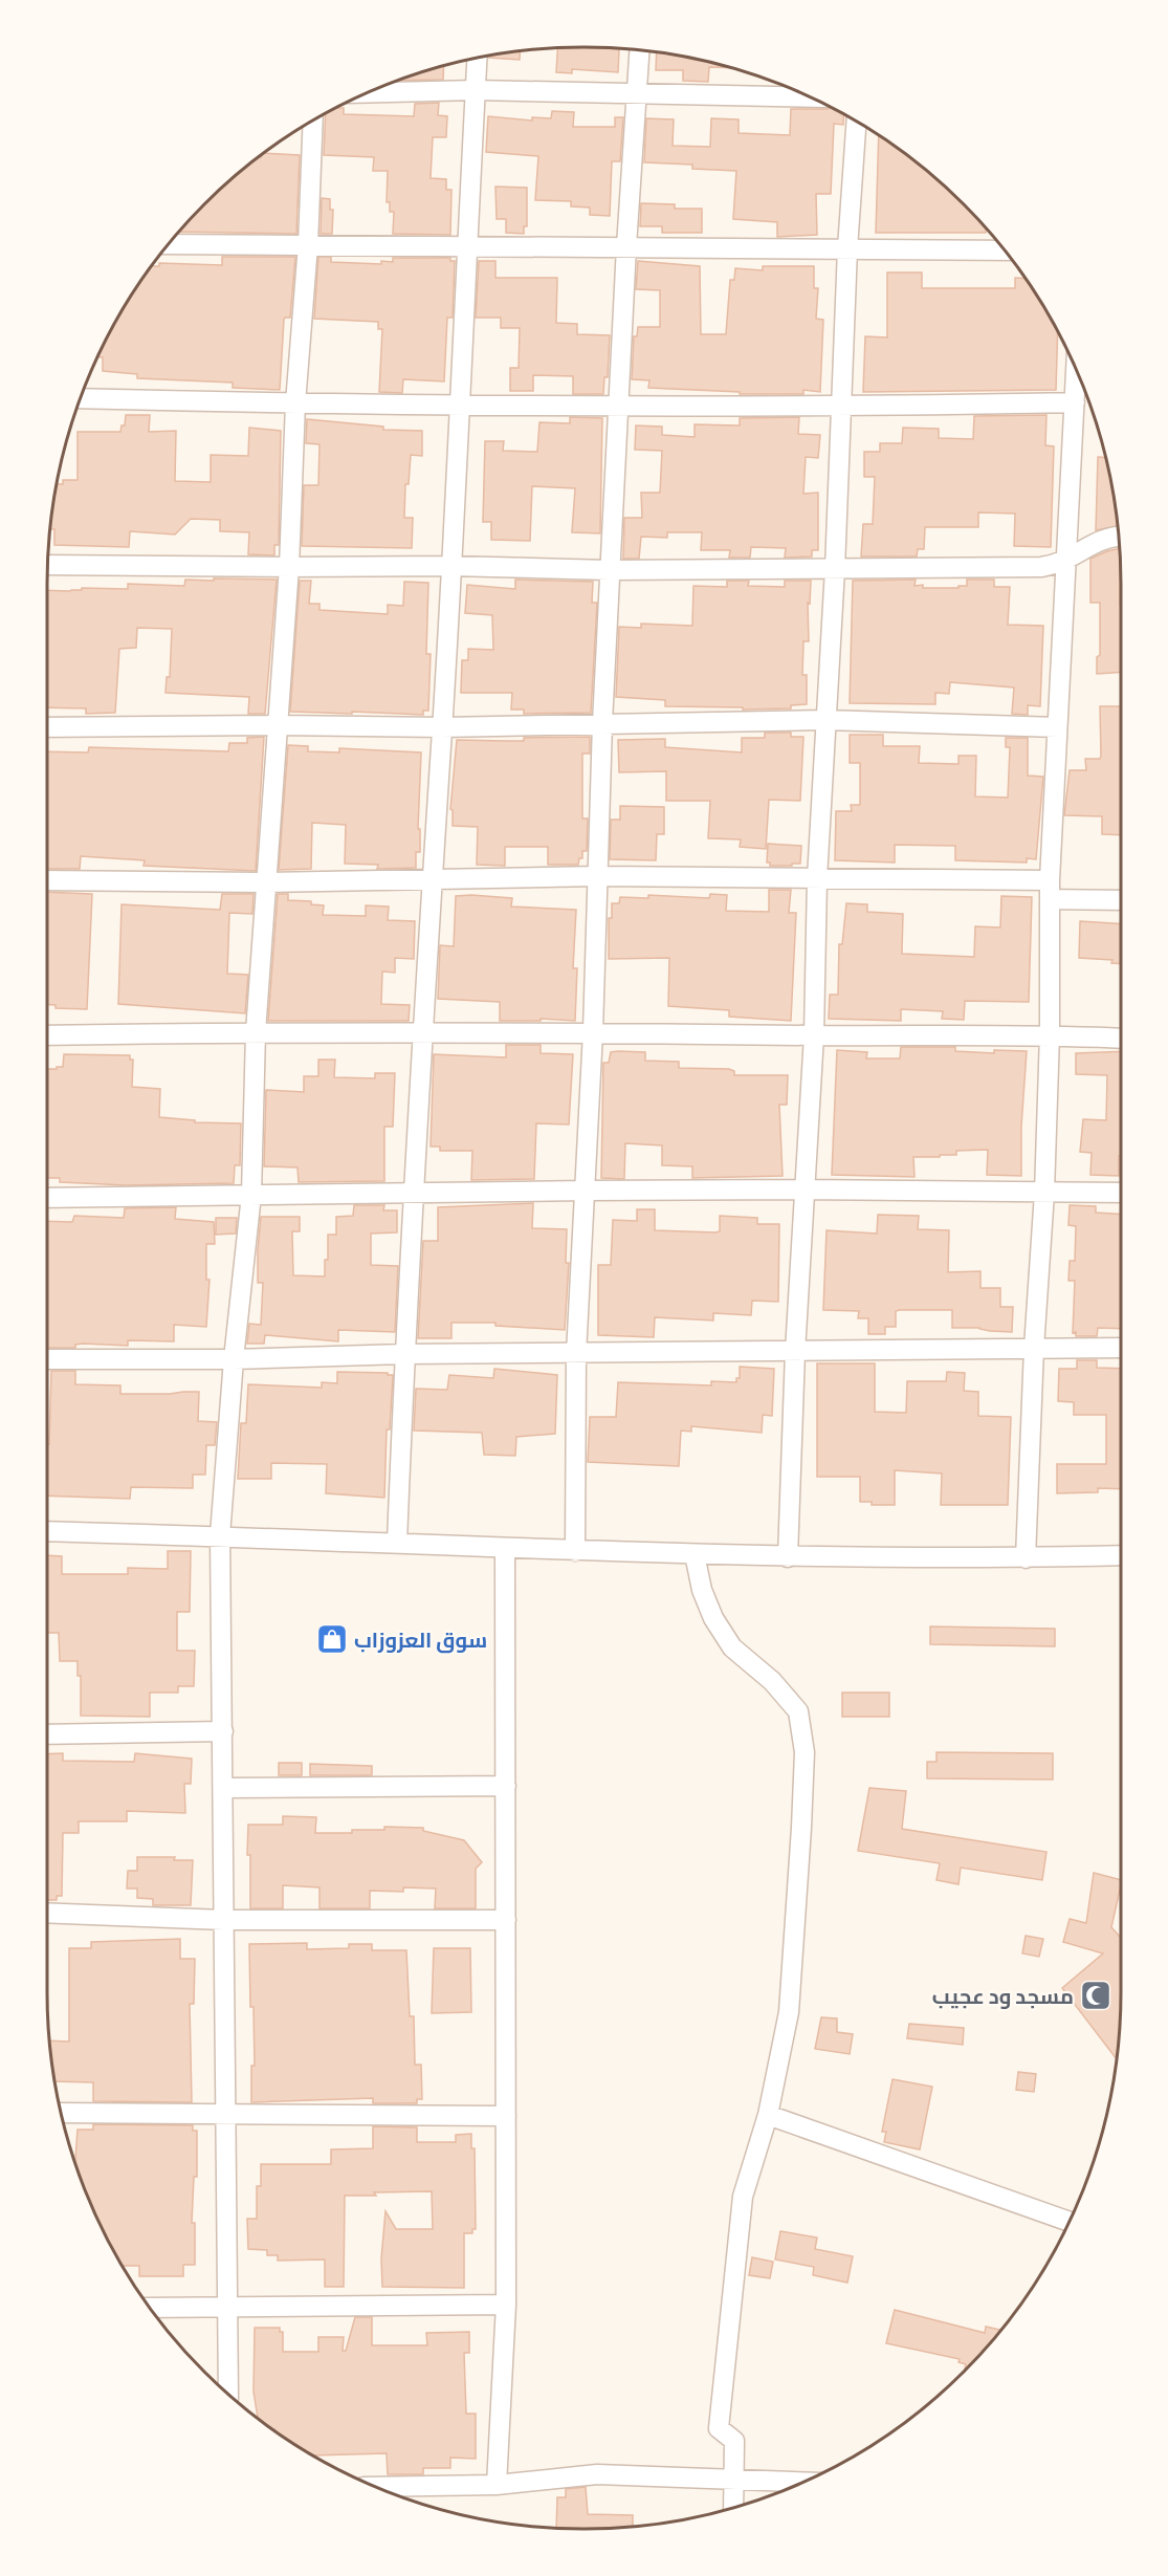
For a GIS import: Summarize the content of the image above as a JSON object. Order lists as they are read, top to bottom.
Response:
{
  "places": {
    "shop": ["سوق العزوزاب"],
    "mosque": ["مسجد ود عجيب"]
  }
}
